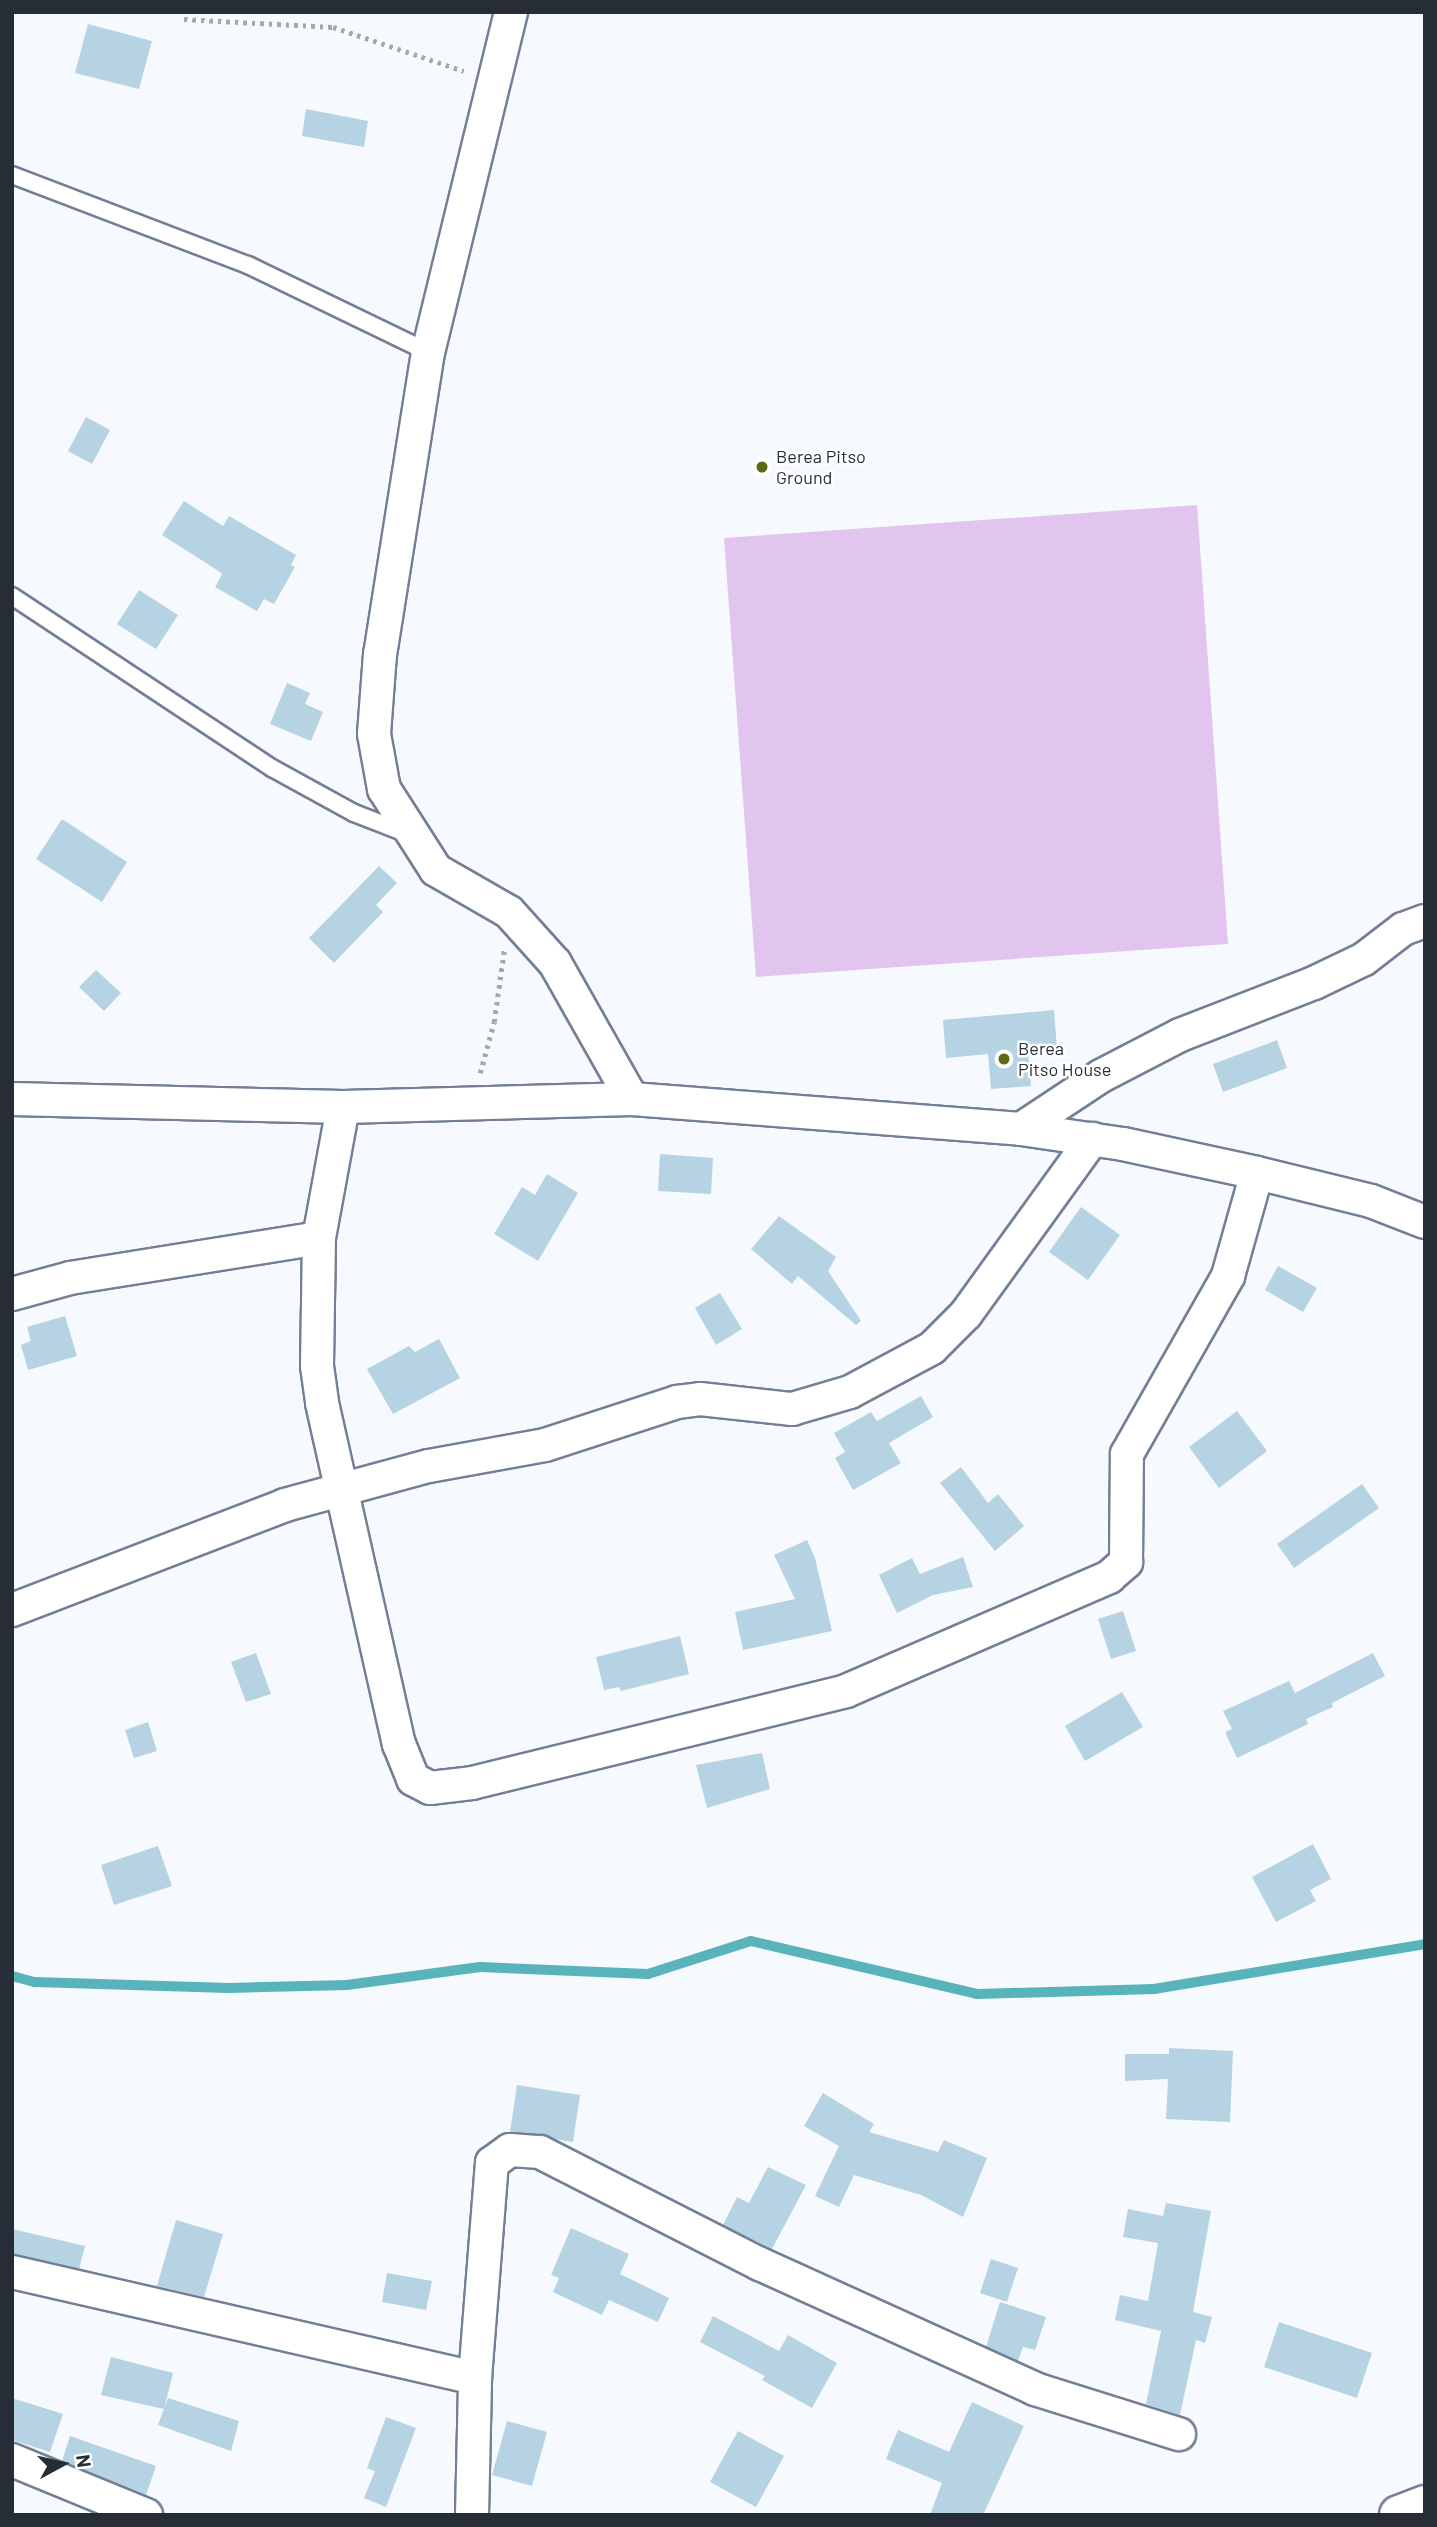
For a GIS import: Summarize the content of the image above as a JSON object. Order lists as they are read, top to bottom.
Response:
{
  "places": ["Berea Pitso Ground", "Berea Pitso House"],
  "north": "right"
}
